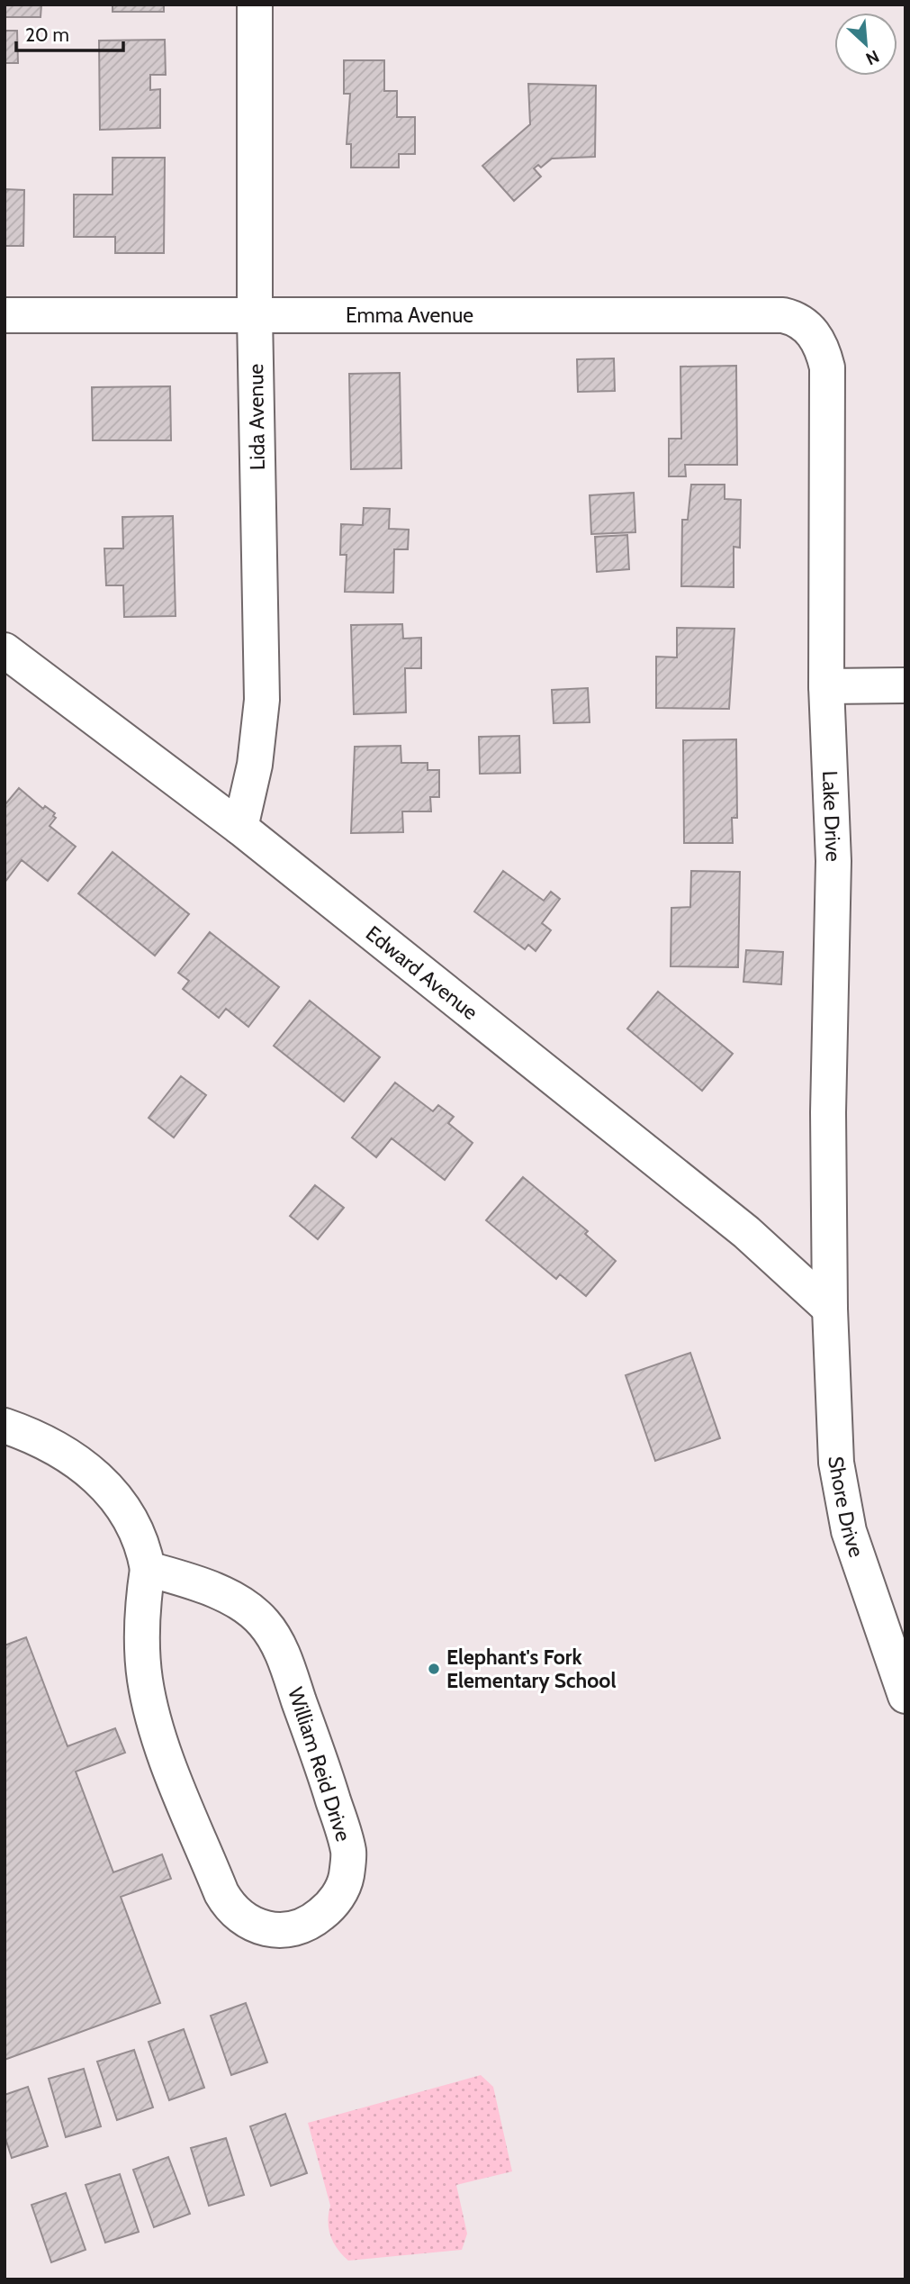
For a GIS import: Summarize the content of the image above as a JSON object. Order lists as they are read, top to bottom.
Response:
{
  "streets": {
    "street": [
      "Emma Avenue",
      "Lida Avenue",
      "Lake Drive",
      "Edward Avenue",
      "Shore Drive",
      "William Reid Drive"
    ]
  },
  "crossings": [
    ["Emma Avenue", "Lida Avenue"],
    ["Emma Avenue", "Lake Drive"],
    ["Lida Avenue", "Edward Avenue"],
    ["Lake Drive", "Edward Avenue"],
    ["Lake Drive", "Shore Drive"],
    ["Edward Avenue", "Shore Drive"]
  ],
  "places": ["Elephant's Fork Elementary School"],
  "scale_bar": "20 m",
  "north": "bottom right"
}
